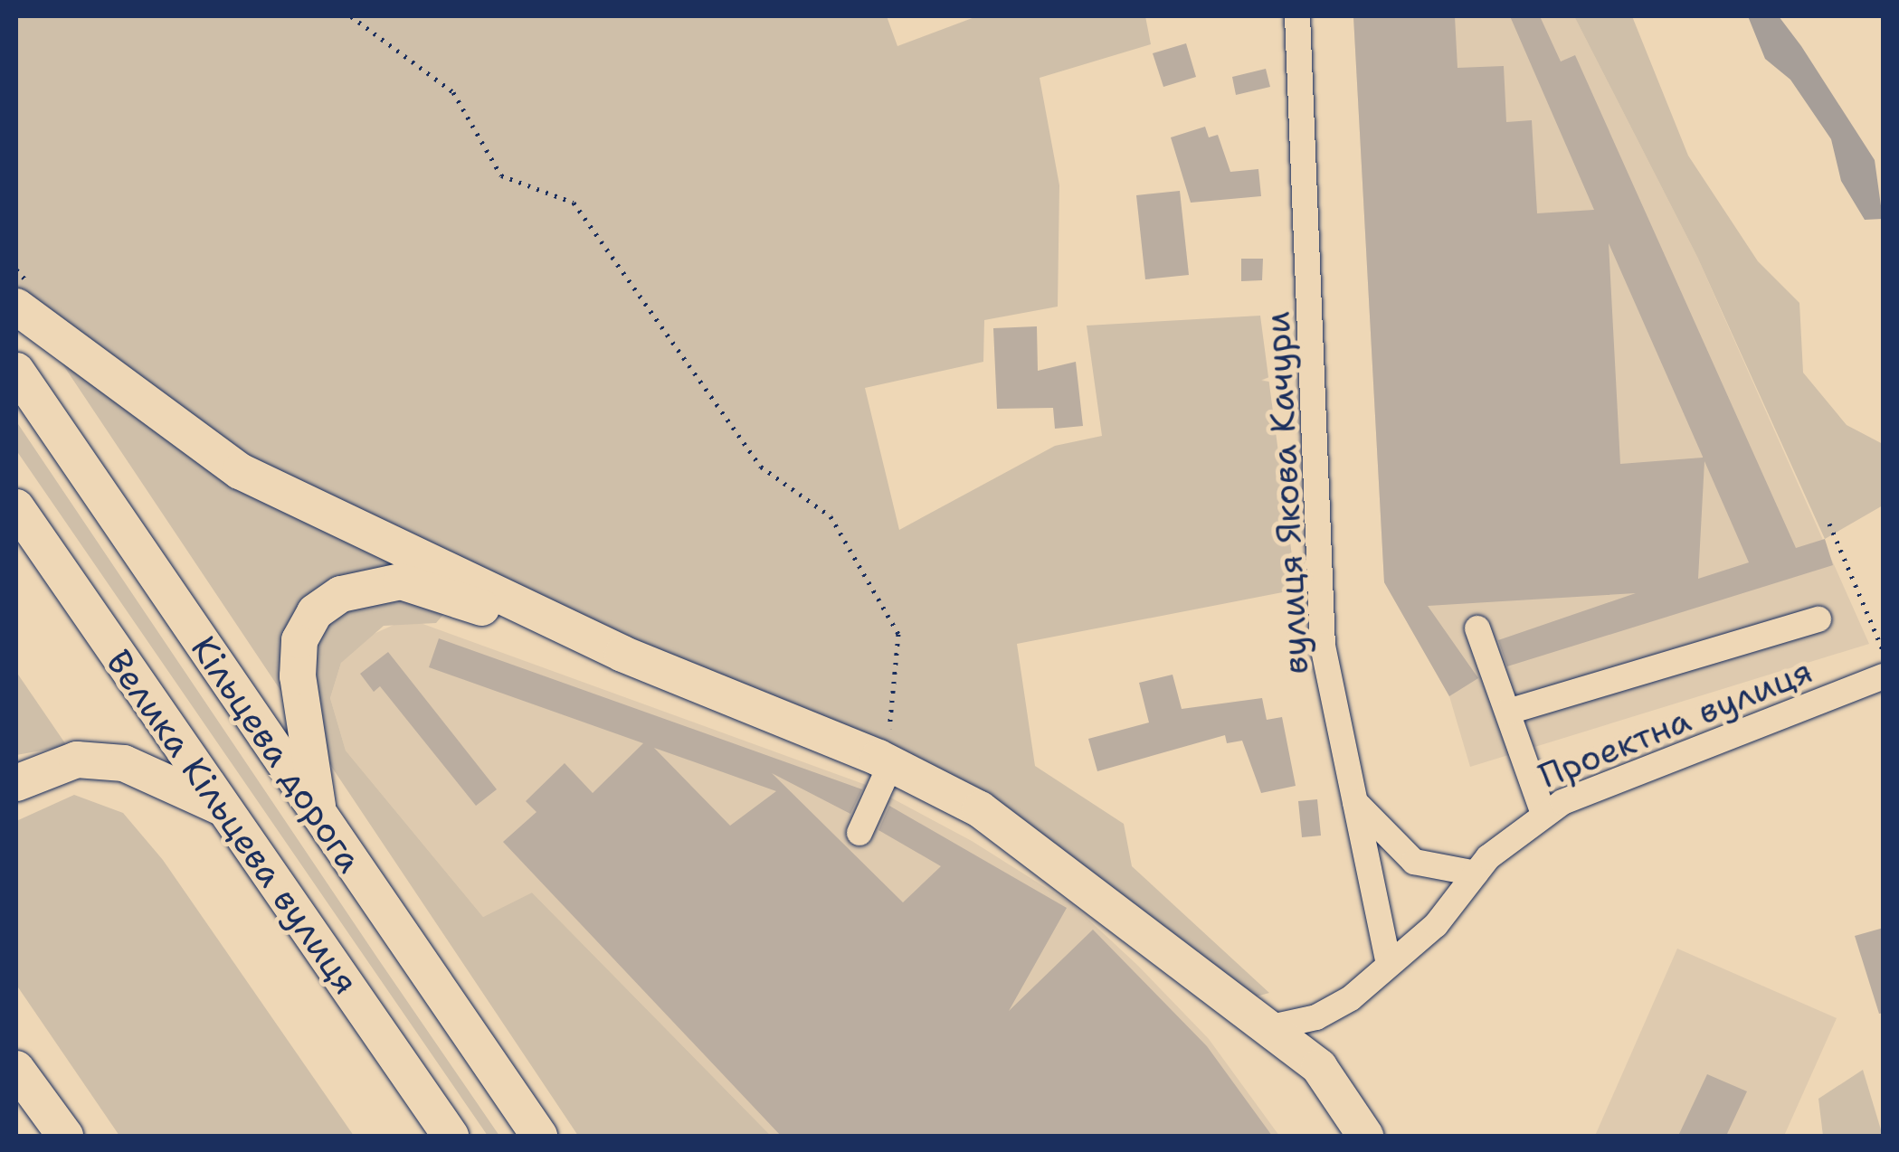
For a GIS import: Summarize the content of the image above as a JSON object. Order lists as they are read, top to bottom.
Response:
{
  "streets": {
    "highway": ["Кільцева дорога", "Велика Кільцева вулиця"],
    "street": ["вулиця Якова Качури", "Проектна вулиця"]
  },
  "crossings": [
    ["вулиця Якова Качури", "Проектна вулиця"]
  ]
}
